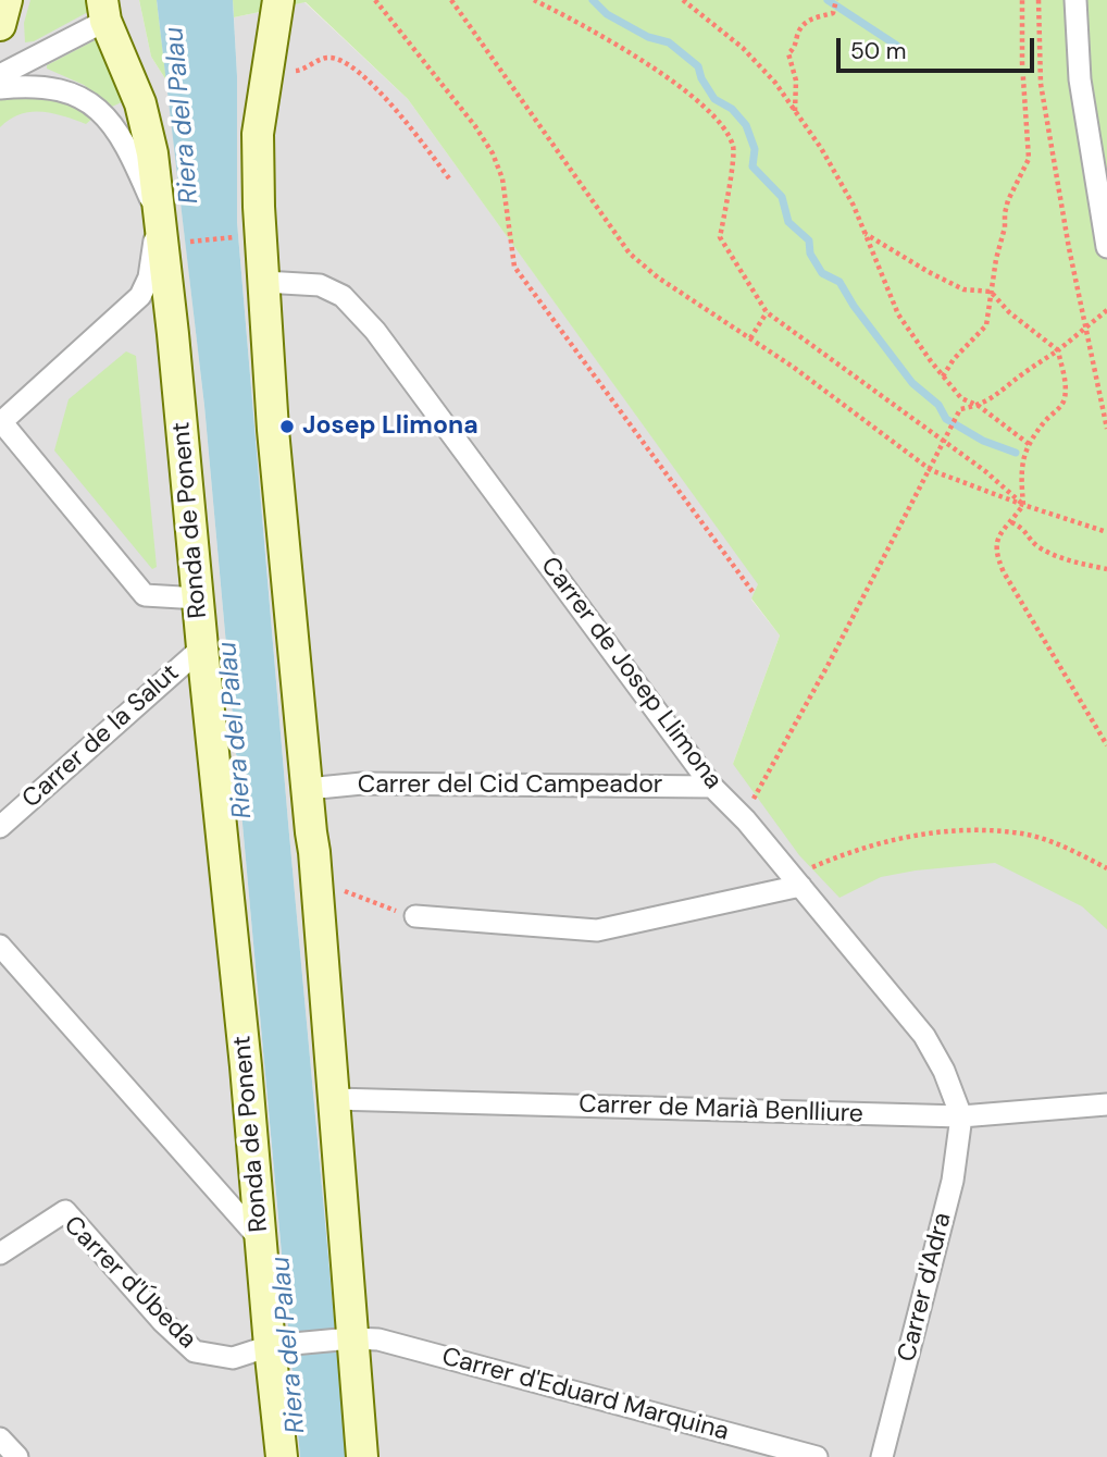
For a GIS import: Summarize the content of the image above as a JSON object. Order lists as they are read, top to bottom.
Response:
{
  "streets": {
    "main road": ["Ronda de Ponent"],
    "street": [
      "Carrer de Josep Llimona",
      "Carrer de la Salut",
      "Carrer del Cid Campeador",
      "Carrer de Marià Benlliure",
      "Carrer d'Úbeda",
      "Carrer d'Adra",
      "Carrer d'Eduard Marquina"
    ]
  },
  "crossings": [
    ["Ronda de Ponent", "Carrer de la Salut"],
    ["Ronda de Ponent", "Carrer d'Úbeda"],
    ["Ronda de Ponent", "Carrer d'Eduard Marquina"],
    ["Carrer de Josep Llimona", "Carrer del Cid Campeador"],
    ["Carrer de Josep Llimona", "Carrer de Marià Benlliure"],
    ["Carrer de Josep Llimona", "Carrer d'Adra"],
    ["Carrer de Marià Benlliure", "Carrer d'Adra"],
    ["Carrer d'Úbeda", "Carrer d'Eduard Marquina"]
  ],
  "water": ["Riera del Palau"],
  "places": ["Josep Llimona"],
  "scale_bar": "50 m"
}
